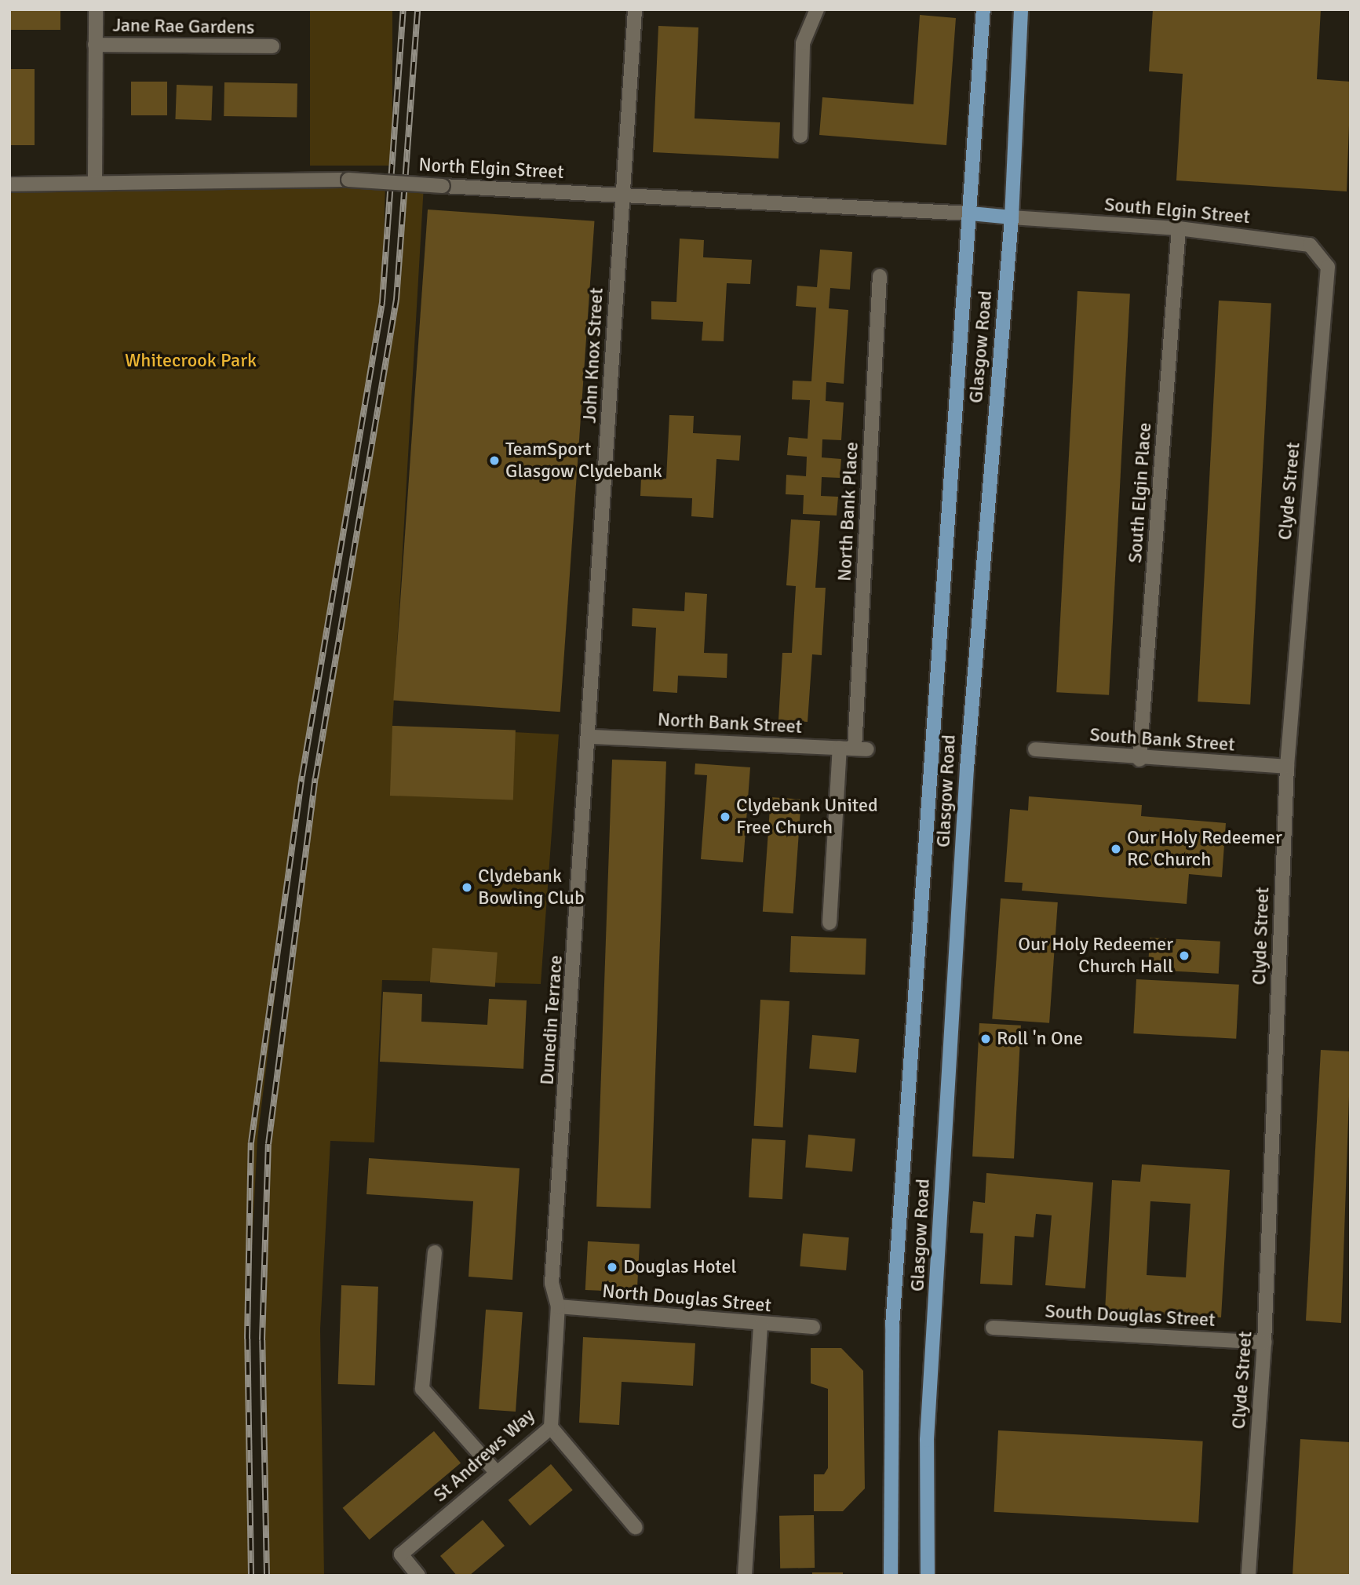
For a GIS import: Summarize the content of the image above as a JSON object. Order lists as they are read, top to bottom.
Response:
{
  "streets": {
    "main road": ["Glasgow Road"],
    "street": [
      "Jane Rae Gardens",
      "North Elgin Street",
      "South Elgin Street",
      "John Knox Street",
      "Clyde Street",
      "South Elgin Place",
      "North Bank Place",
      "North Bank Street",
      "South Bank Street",
      "Dunedin Terrace",
      "North Douglas Street",
      "South Douglas Street",
      "St Andrews Way"
    ]
  },
  "crossings": [
    ["Jane Rae Gardens", "North Elgin Street"],
    ["North Elgin Street", "Glasgow Road"],
    ["North Elgin Street", "John Knox Street"],
    ["South Elgin Street", "Glasgow Road"],
    ["South Elgin Street", "Clyde Street"],
    ["South Elgin Street", "South Elgin Place"],
    ["John Knox Street", "North Bank Street"],
    ["John Knox Street", "Dunedin Terrace"],
    ["Clyde Street", "South Bank Street"],
    ["Clyde Street", "South Douglas Street"],
    ["South Elgin Place", "South Bank Street"],
    ["North Bank Place", "North Bank Street"],
    ["North Bank Street", "Dunedin Terrace"],
    ["Dunedin Terrace", "North Douglas Street"],
    ["Dunedin Terrace", "St Andrews Way"],
    ["North Douglas Street", "St Andrews Way"]
  ],
  "parks": ["Whitecrook Park"],
  "places": [
    "TeamSport Glasgow Clydebank",
    "Clydebank United Free Church",
    "Our Holy Redeemer RC Church",
    "Clydebank Bowling Club",
    "Our Holy Redeemer Church Hall",
    "Roll 'n One",
    "Douglas Hotel"
  ]
}
